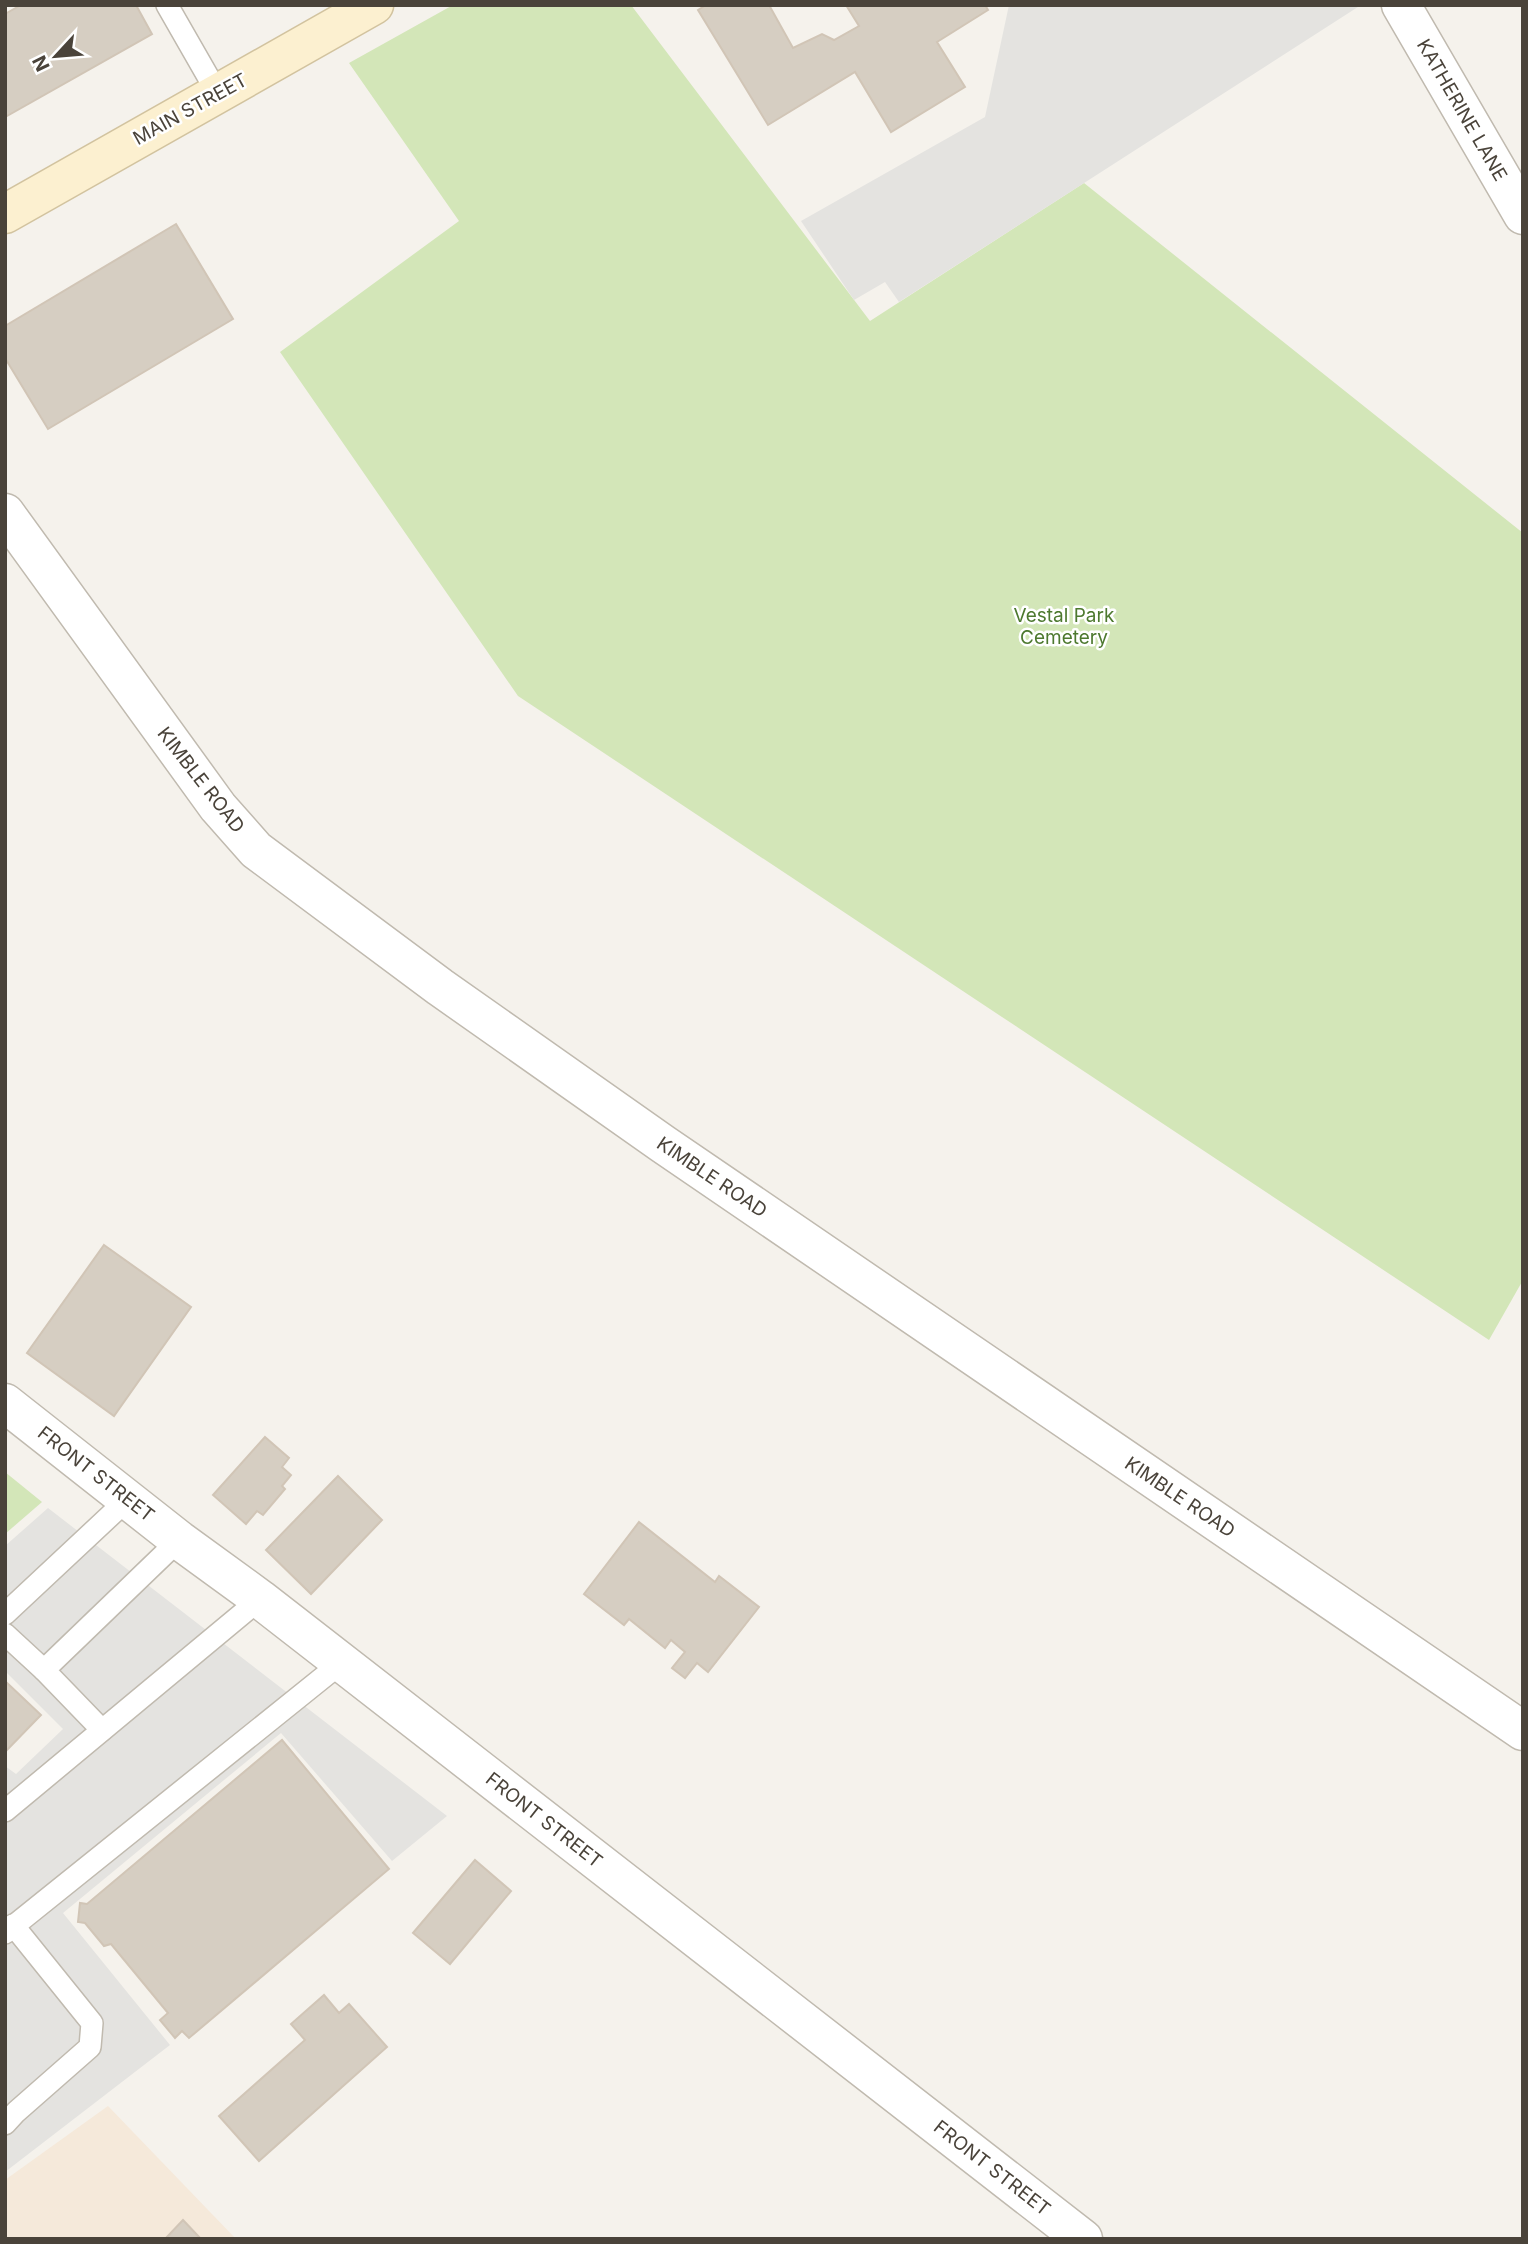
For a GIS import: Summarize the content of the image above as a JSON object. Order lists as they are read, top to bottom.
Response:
{
  "streets": {
    "street": [
      "MAIN STREET",
      "KATHERINE LANE",
      "KIMBLE ROAD",
      "FRONT STREET"
    ]
  },
  "parks": ["Vestal Park Cemetery"],
  "north": "bottom left"
}
